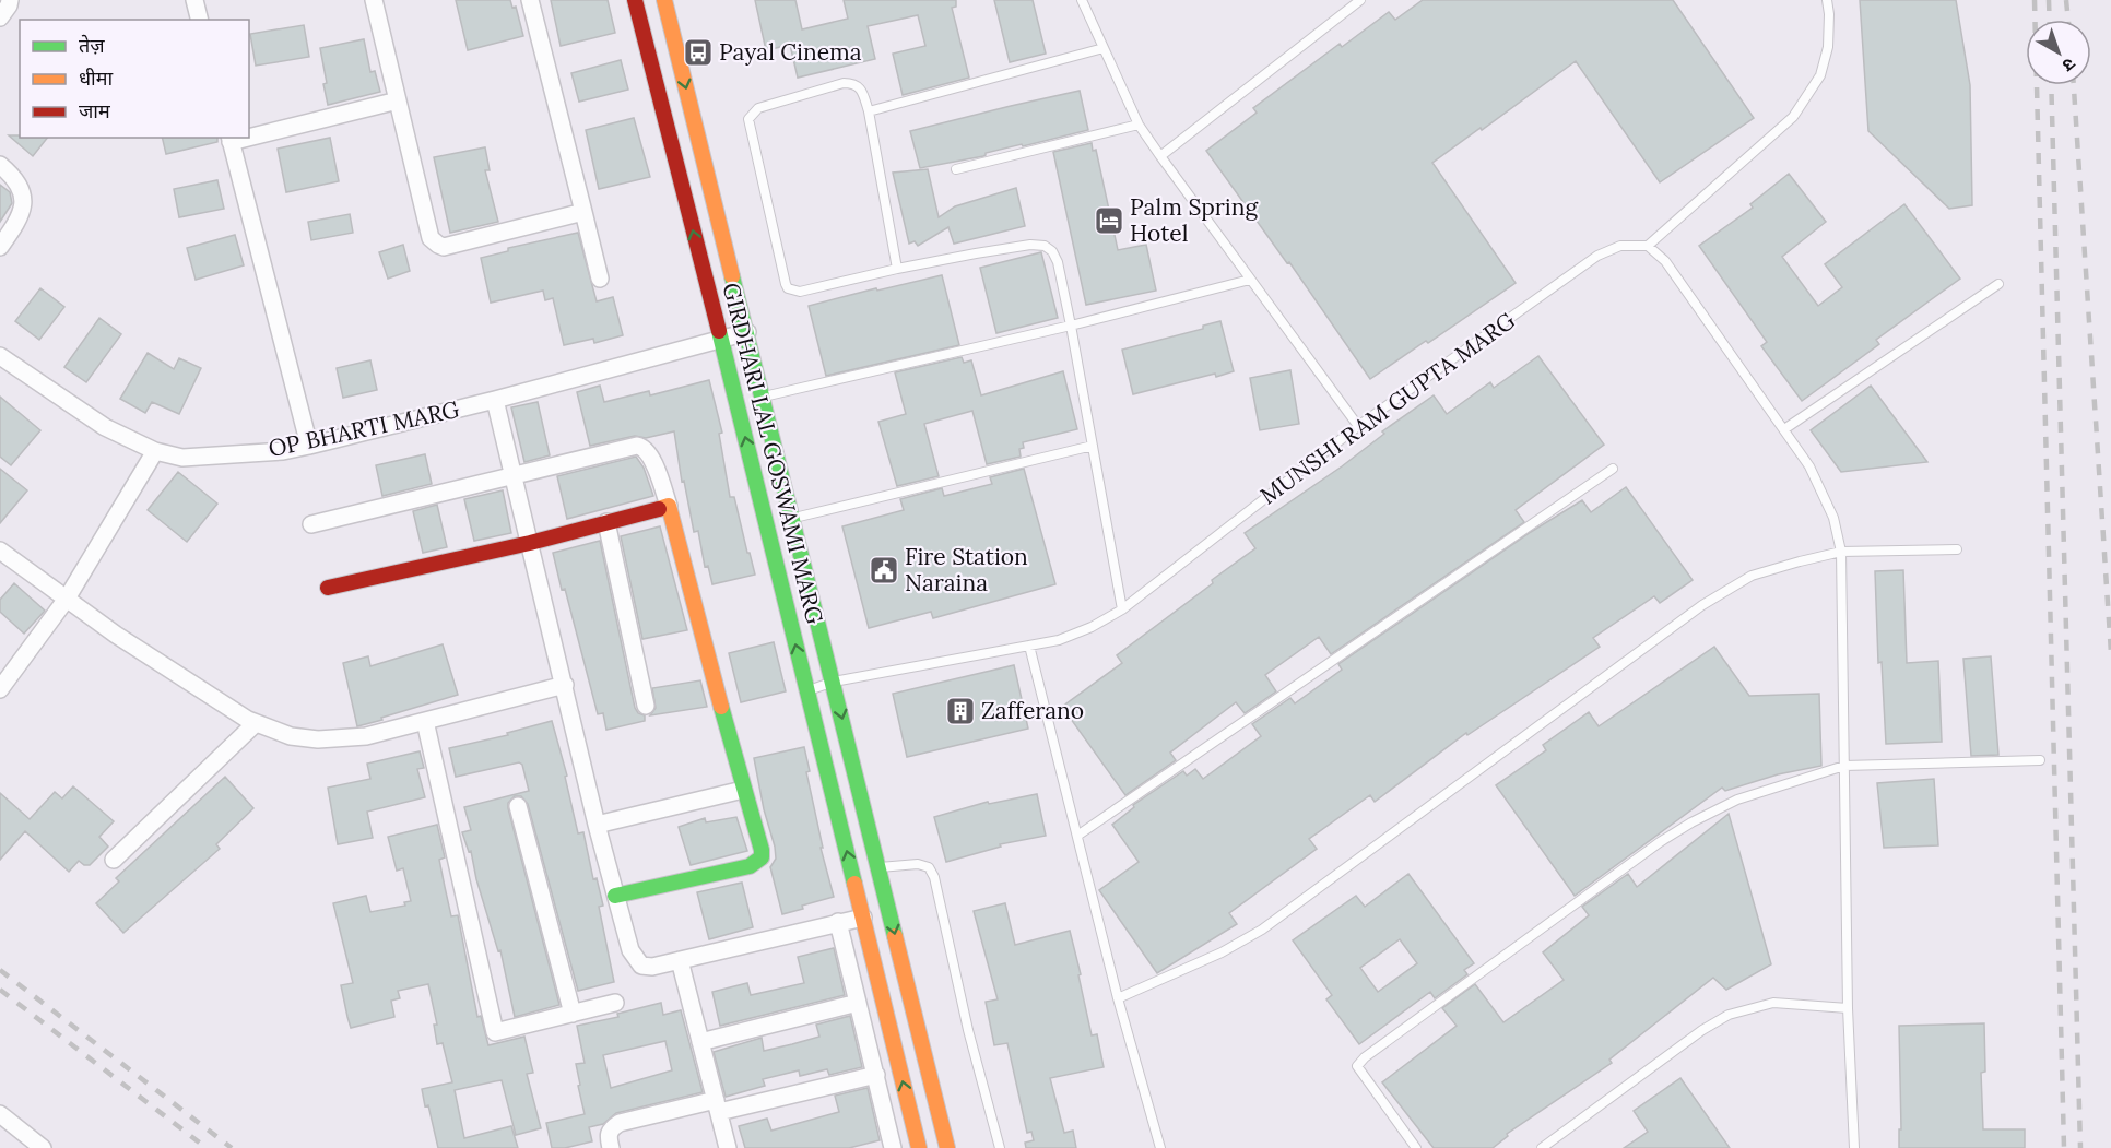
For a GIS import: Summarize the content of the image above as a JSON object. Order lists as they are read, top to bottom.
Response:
{
  "streets": {
    "main road": ["GIRDHARI LAL GOSWAMI MARG"],
    "street": ["OP BHARTI MARG"],
    "lane": ["MUNSHI RAM GUPTA MARG"]
  },
  "crossings": [
    ["MUNSHI RAM GUPTA MARG", "GIRDHARI LAL GOSWAMI MARG"],
    ["OP BHARTI MARG", "GIRDHARI LAL GOSWAMI MARG"]
  ],
  "places": {
    "bus stop": ["Payal Cinema"],
    "hotel": ["Palm Spring Hotel"],
    "public building": ["Fire Station Naraina"],
    "building": ["Zafferano"]
  },
  "legend": ["तेज़", "धीमा", "जाम"],
  "north": "bottom right"
}
